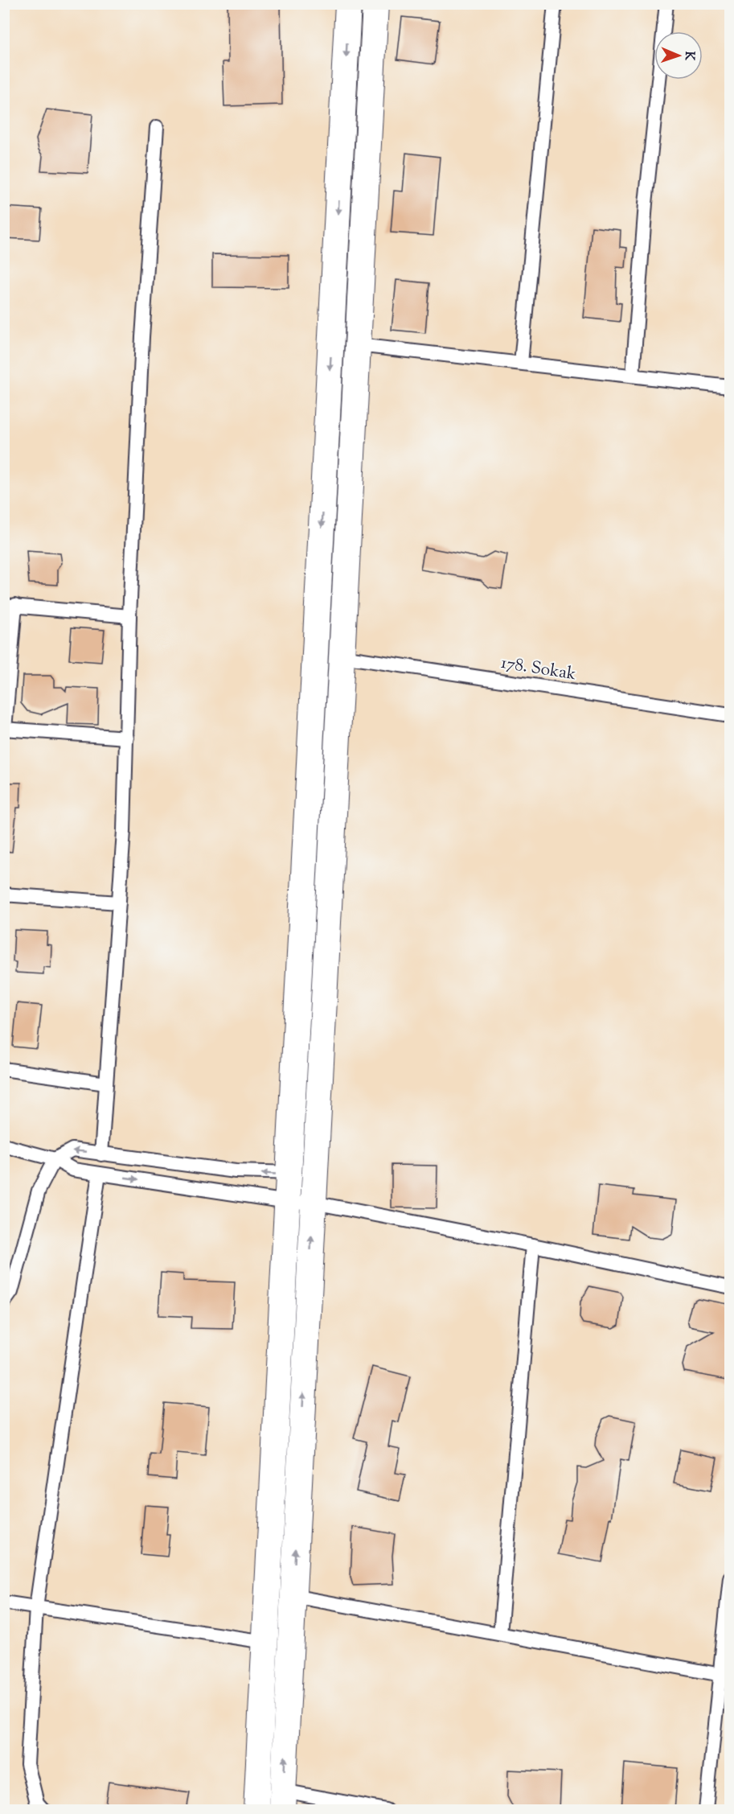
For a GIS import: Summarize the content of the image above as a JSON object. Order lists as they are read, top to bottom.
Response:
{
  "streets": {
    "street": ["178. Sokak"]
  },
  "north": "right"
}
